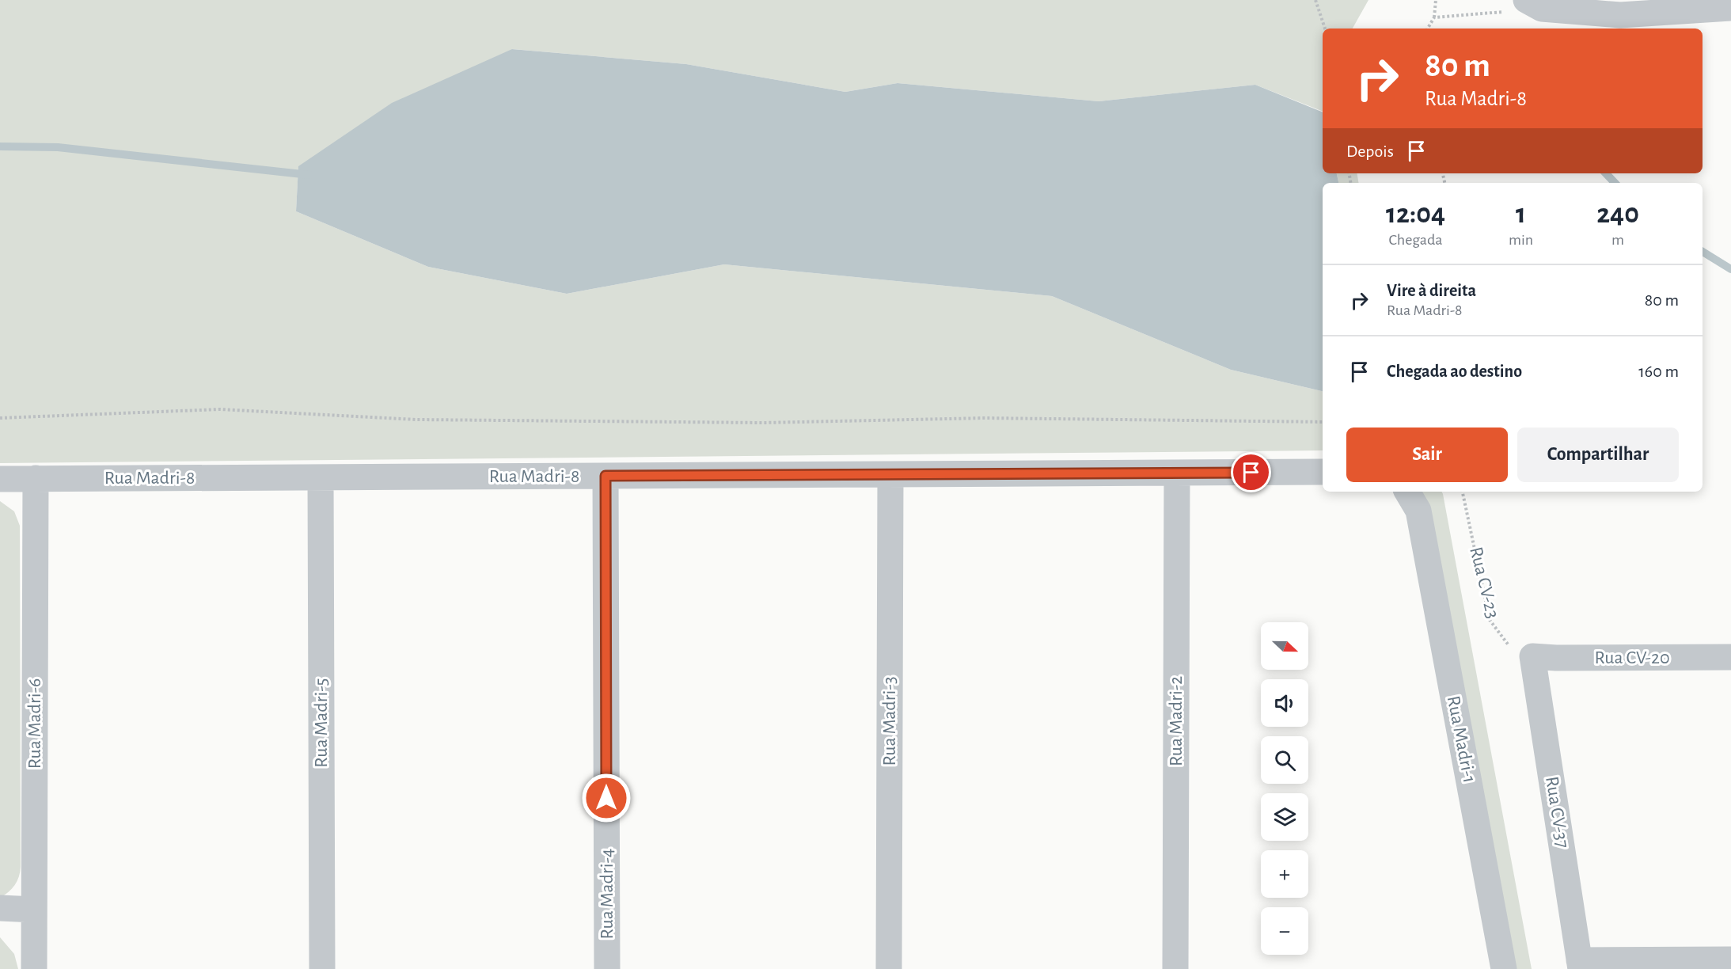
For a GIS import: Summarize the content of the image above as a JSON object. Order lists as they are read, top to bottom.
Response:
{
  "streets": {
    "street": [
      "Rua Madri-8",
      "Rua CV-20",
      "Rua Madri-3",
      "Rua Madri-2",
      "Rua Madri-5",
      "Rua Madri-6",
      "Rua Madri-1",
      "Rua CV-37",
      "Rua Madri-4"
    ],
    "path": ["Rua CV-23"]
  },
  "crossings": [
    ["Rua Madri-8", "Rua Madri-3"],
    ["Rua Madri-8", "Rua Madri-2"],
    ["Rua Madri-8", "Rua Madri-5"],
    ["Rua Madri-8", "Rua Madri-6"],
    ["Rua Madri-8", "Rua Madri-4"],
    ["Rua CV-23", "Rua CV-20"],
    ["Rua CV-23", "Rua CV-37"],
    ["Rua CV-20", "Rua CV-37"]
  ],
  "north": "right",
  "page": {
    "turn": ["80 m", "Rua Madri-8"],
    "then": "Depois",
    "eta": [
      "12:04",
      "Chegada",
      "1",
      "min",
      "240",
      "m"
    ],
    "list": [
      {
        "name": "Vire à direita",
        "note": "Rua Madri-8",
        "value": "80 m"
      },
      {
        "name": "Chegada ao destino",
        "value": "160 m"
      }
    ],
    "buttons": ["Sair", "Compartilhar"],
    "map_buttons": ["+", "−"]
  }
}
